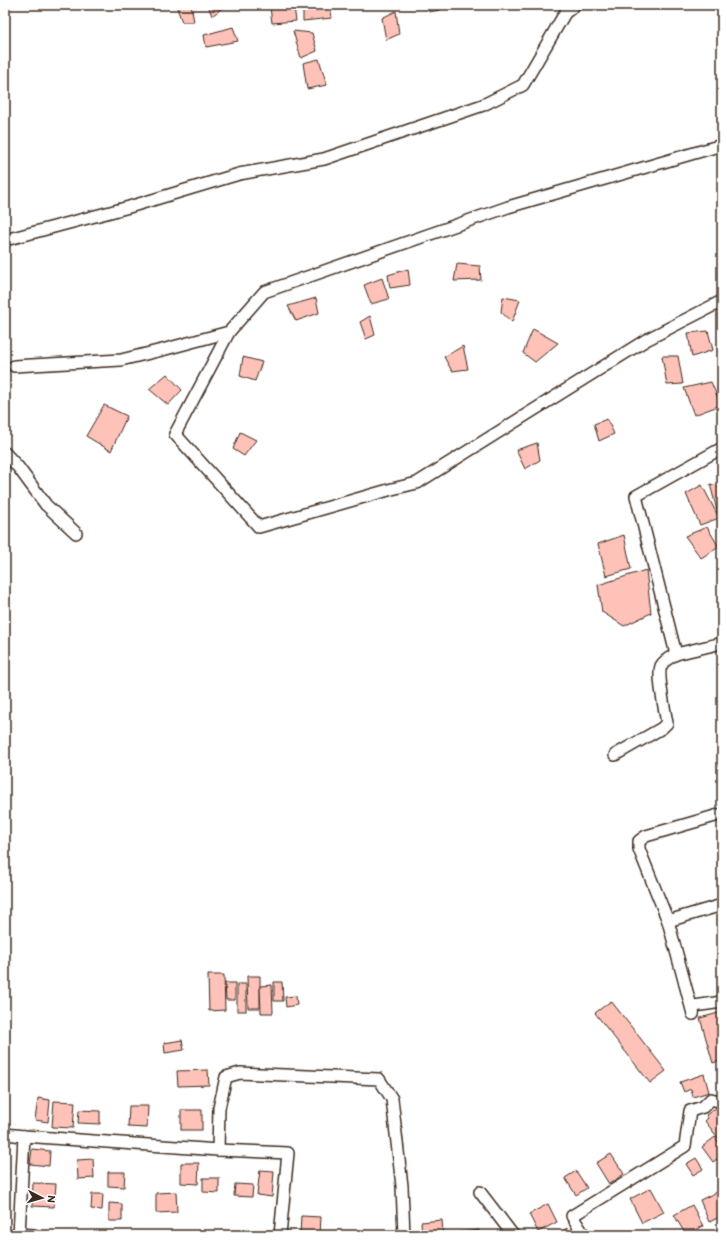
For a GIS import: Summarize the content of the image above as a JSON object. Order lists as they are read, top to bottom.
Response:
{
  "north": "right"
}
